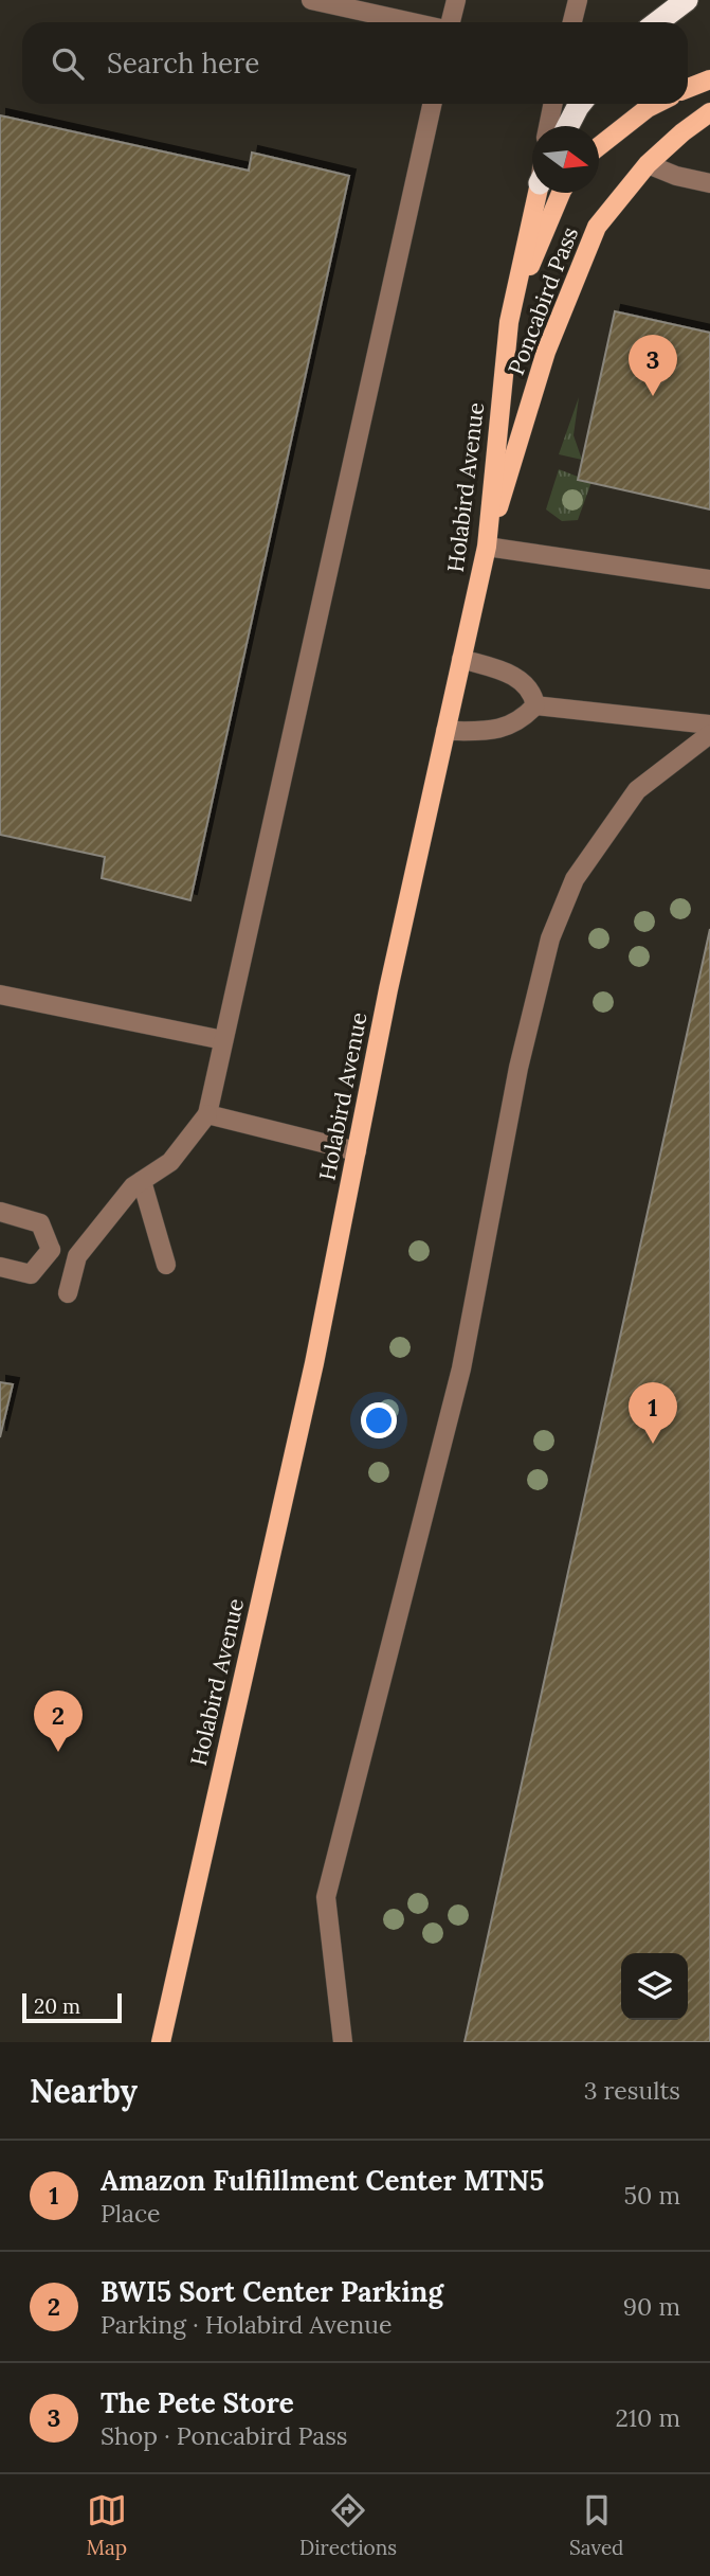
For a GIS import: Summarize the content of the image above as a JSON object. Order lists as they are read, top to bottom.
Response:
{
  "streets": {
    "main road": ["Poncabird Pass", "Holabird Avenue"]
  },
  "crossings": [
    ["Poncabird Pass", "Holabird Avenue"]
  ],
  "scale_bar": "20 m",
  "north": "right",
  "page": {
    "search": "Search here",
    "pins": ["3", "1", "2"],
    "scale": "20 m",
    "heading": ["Nearby", "3 results"],
    "list": [
      {
        "mark": "1",
        "name": "Amazon Fulfillment Center MTN5",
        "note": "Place",
        "value": "50 m"
      },
      {
        "mark": "2",
        "name": "BWI5 Sort Center Parking",
        "note": "Parking · Holabird Avenue",
        "value": "90 m"
      },
      {
        "mark": "3",
        "name": "The Pete Store",
        "note": "Shop · Poncabird Pass",
        "value": "210 m"
      }
    ],
    "nav": ["Map", "Directions", "Saved"]
  }
}
